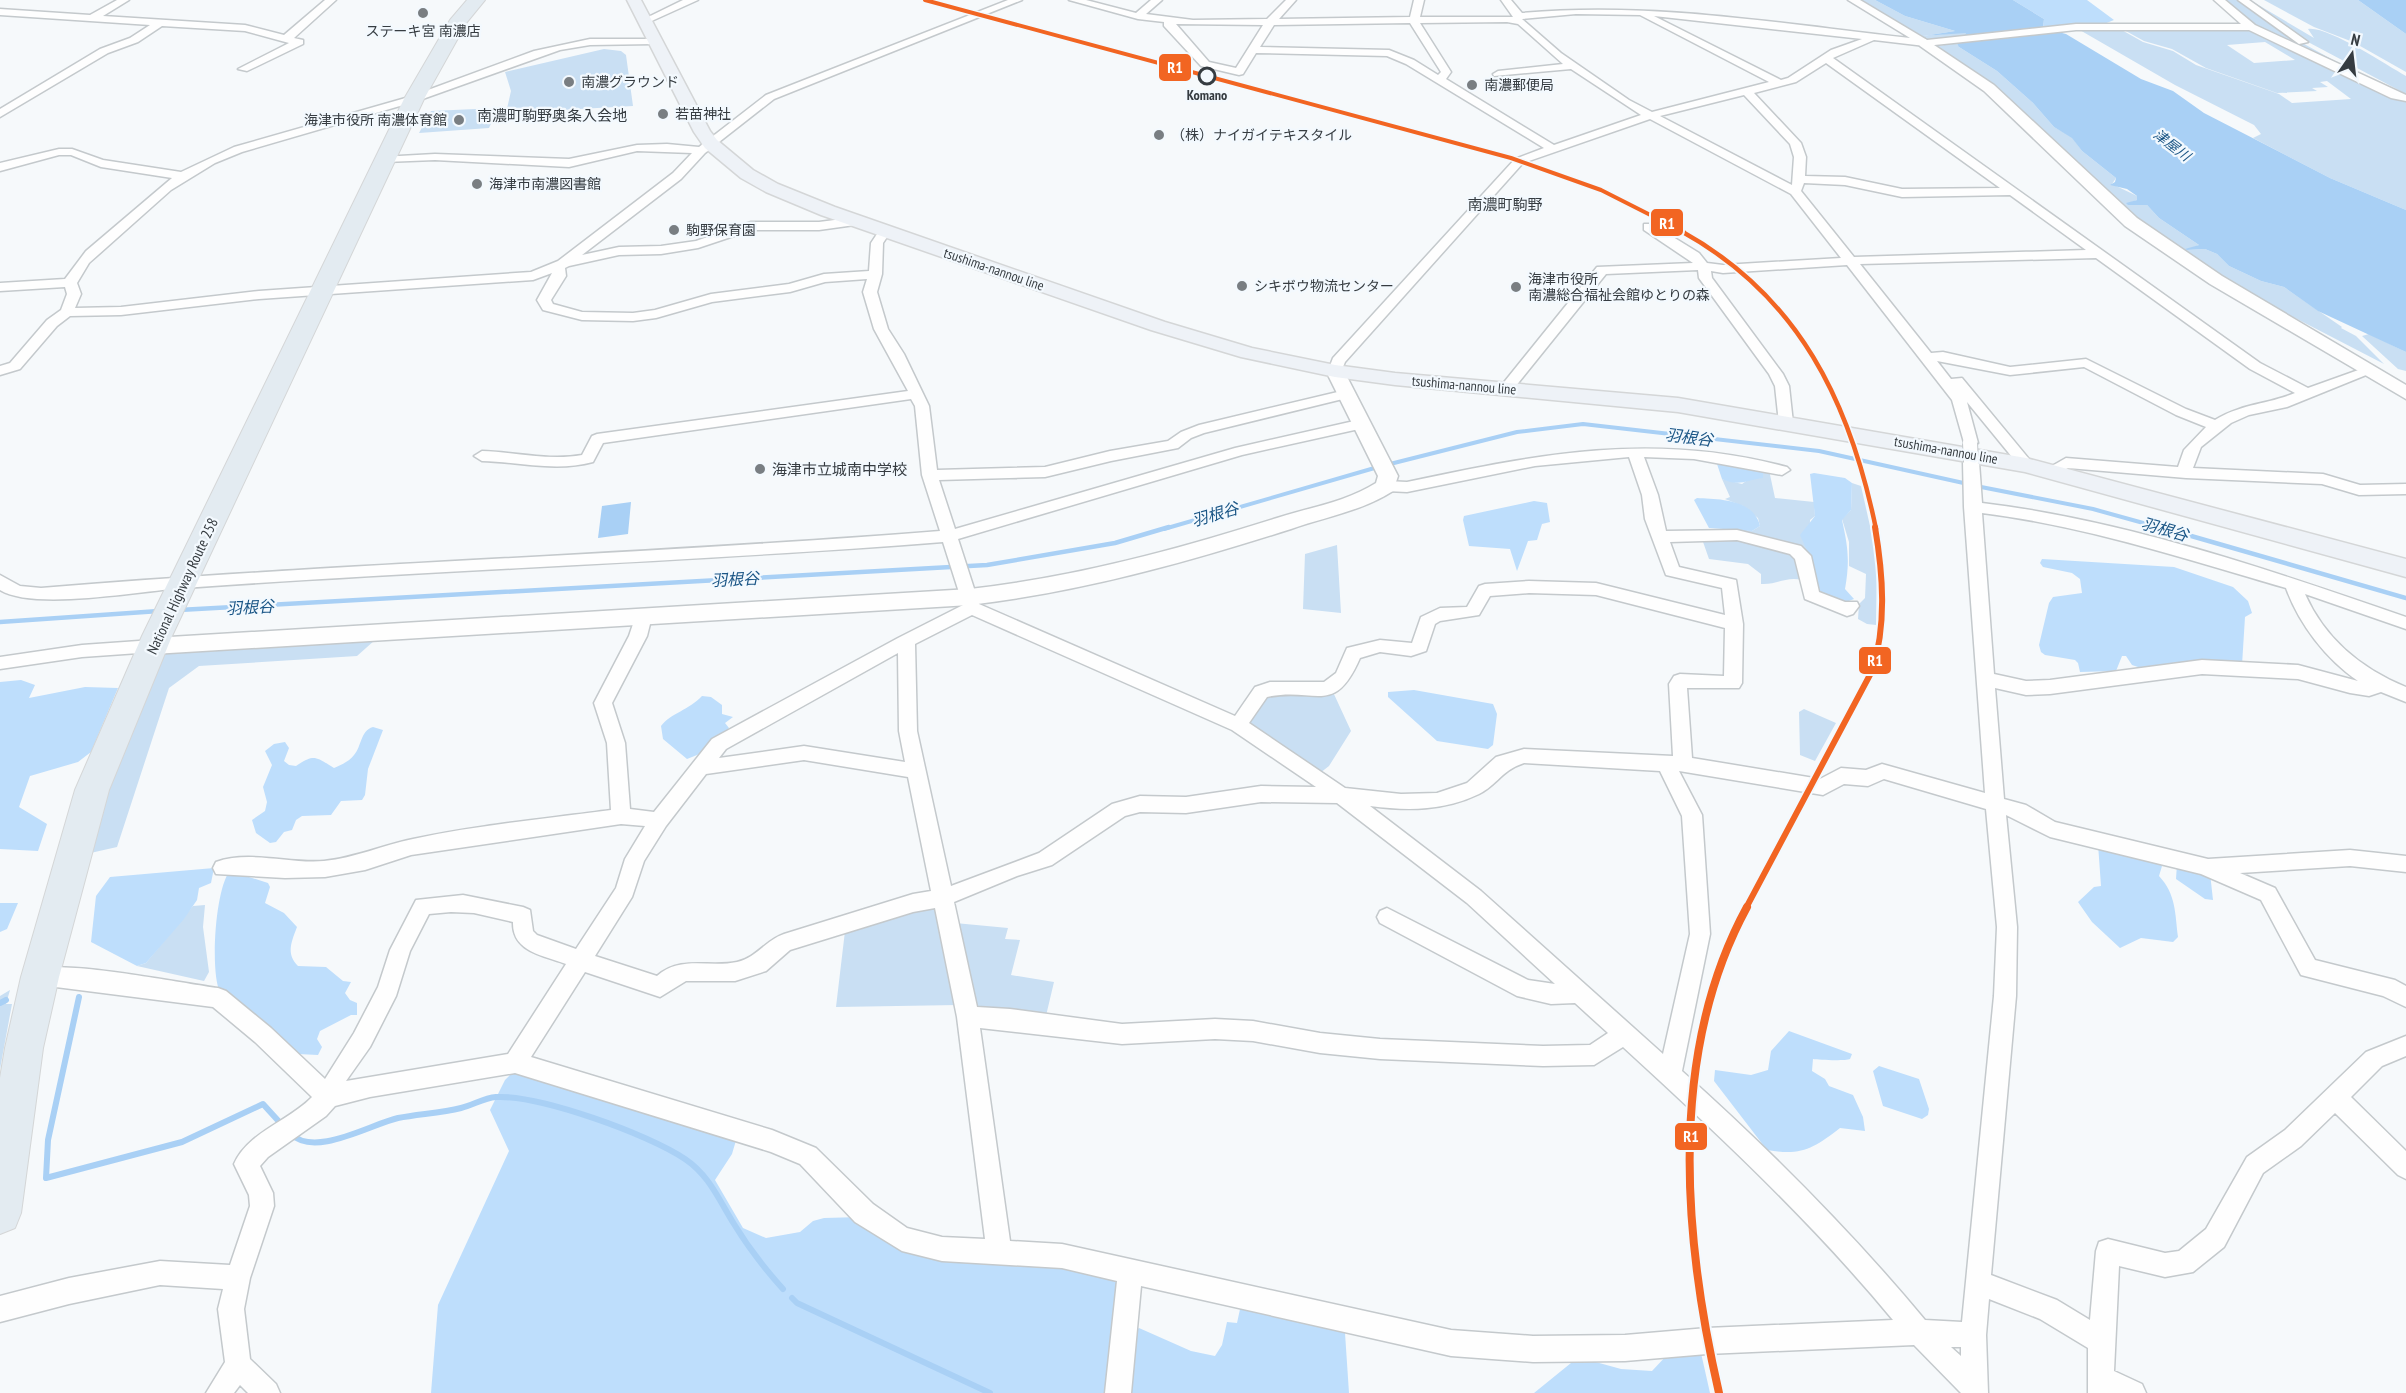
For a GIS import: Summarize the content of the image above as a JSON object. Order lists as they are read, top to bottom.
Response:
{
  "streets": {
    "highway": ["National Highway Route 258"],
    "main road": ["tsushima-nannou line"]
  },
  "districts": ["南濃町駒野奥条入会地", "南濃町駒野"],
  "water": ["津屋川", "羽根谷"],
  "places": [
    "ステーキ宮 南濃店",
    "Komano",
    "南濃グラウンド",
    "南濃郵便局",
    "若苗神社",
    "海津市役所 南濃体育館",
    "（株）ナイガイテキスタイル",
    "海津市南濃図書館",
    "駒野保育園",
    "シキボウ物流センター",
    "海津市役所 南濃総合福祉会館ゆとりの森",
    "海津市立城南中学校"
  ],
  "lines": ["transit line R1"],
  "north": "top"
}
